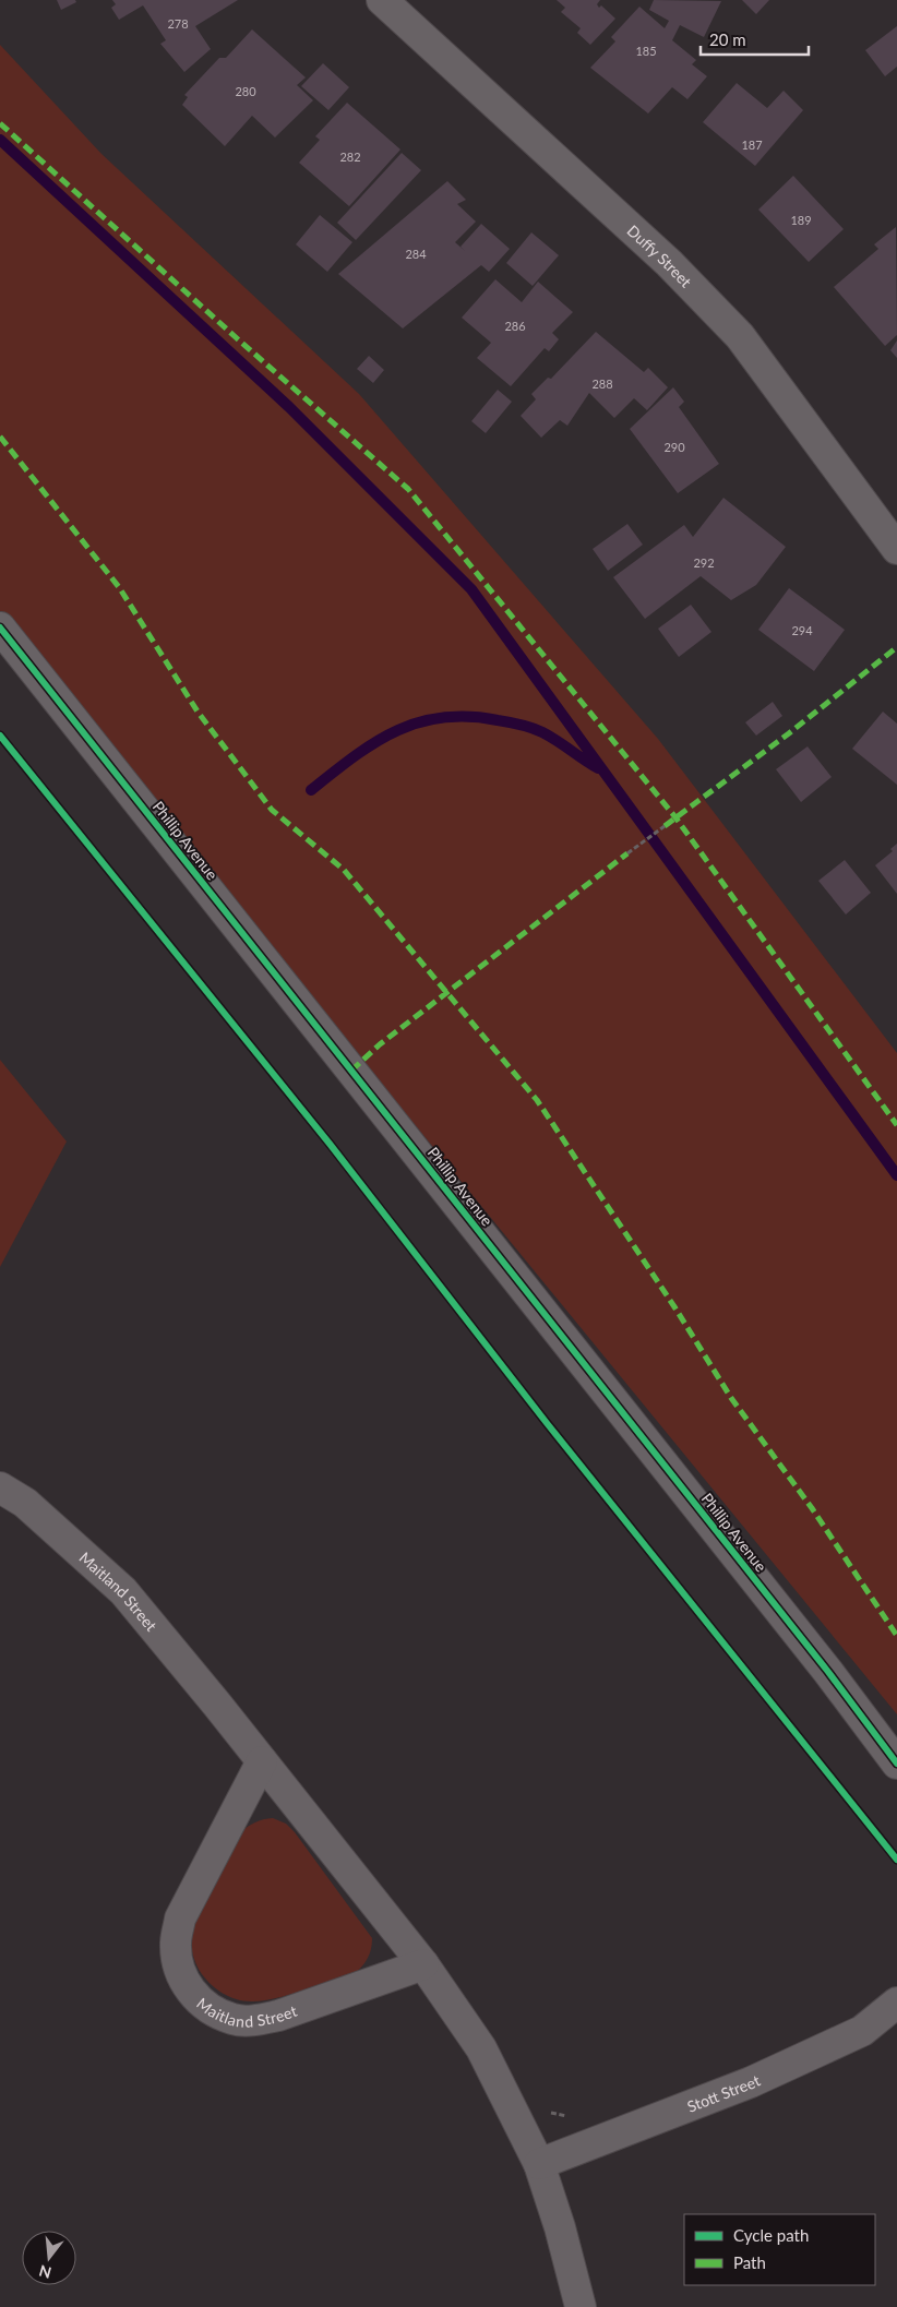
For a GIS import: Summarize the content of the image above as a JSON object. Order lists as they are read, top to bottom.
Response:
{
  "streets": {
    "street": [
      "Duffy Street",
      "Phillip Avenue",
      "Maitland Street",
      "Stott Street"
    ]
  },
  "crossings": [
    ["Maitland Street", "Stott Street"]
  ],
  "house_numbers": [
    "278",
    "185",
    "280",
    "187",
    "282",
    "189",
    "284",
    "286",
    "288",
    "290",
    "292",
    "294"
  ],
  "legend": ["Cycle path", "Path"],
  "scale_bar": "20 m",
  "north": "bottom"
}
